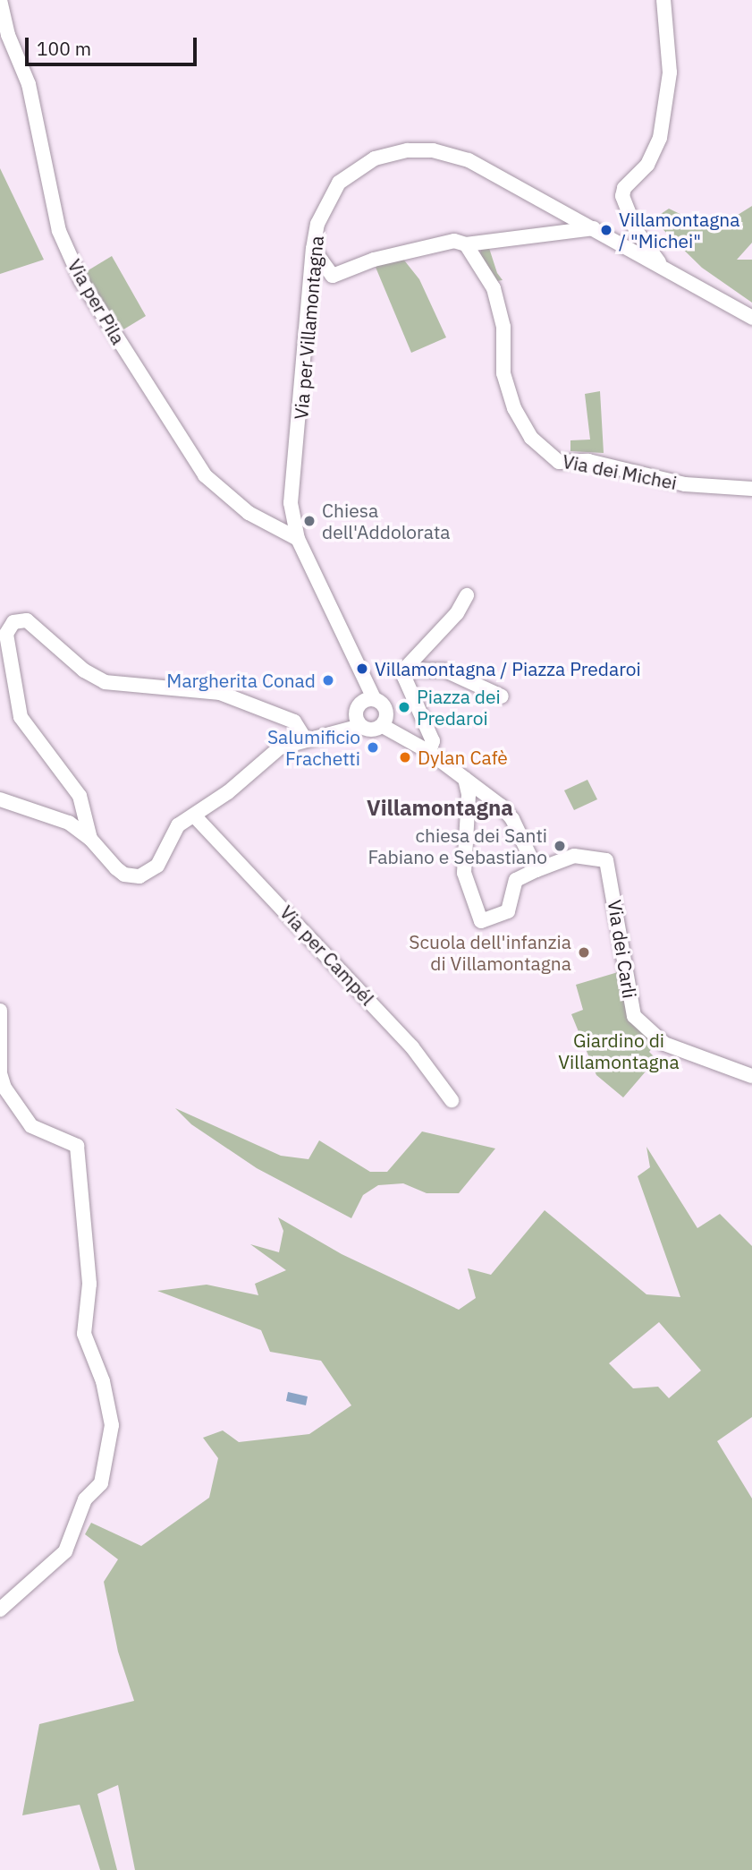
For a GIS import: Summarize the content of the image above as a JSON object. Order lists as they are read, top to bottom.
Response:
{
  "streets": {
    "street": [
      "Via per Pila",
      "Via per Villamontagna",
      "Via dei Michei",
      "Via dei Carli",
      "Via per Campél"
    ]
  },
  "crossings": [
    ["Via per Pila", "Via per Villamontagna"]
  ],
  "districts": ["Villamontagna"],
  "parks": ["Giardino di Villamontagna"],
  "places": [
    "Villamontagna / \"Michei\"",
    "Chiesa dell'Addolorata",
    "Villamontagna / Piazza Predaroi",
    "Margherita Conad",
    "Piazza dei Predaroi",
    "Salumificio Frachetti",
    "Dylan Cafè",
    "chiesa dei Santi Fabiano e Sebastiano",
    "Scuola dell'infanzia di Villamontagna"
  ],
  "scale_bar": "100 m"
}
